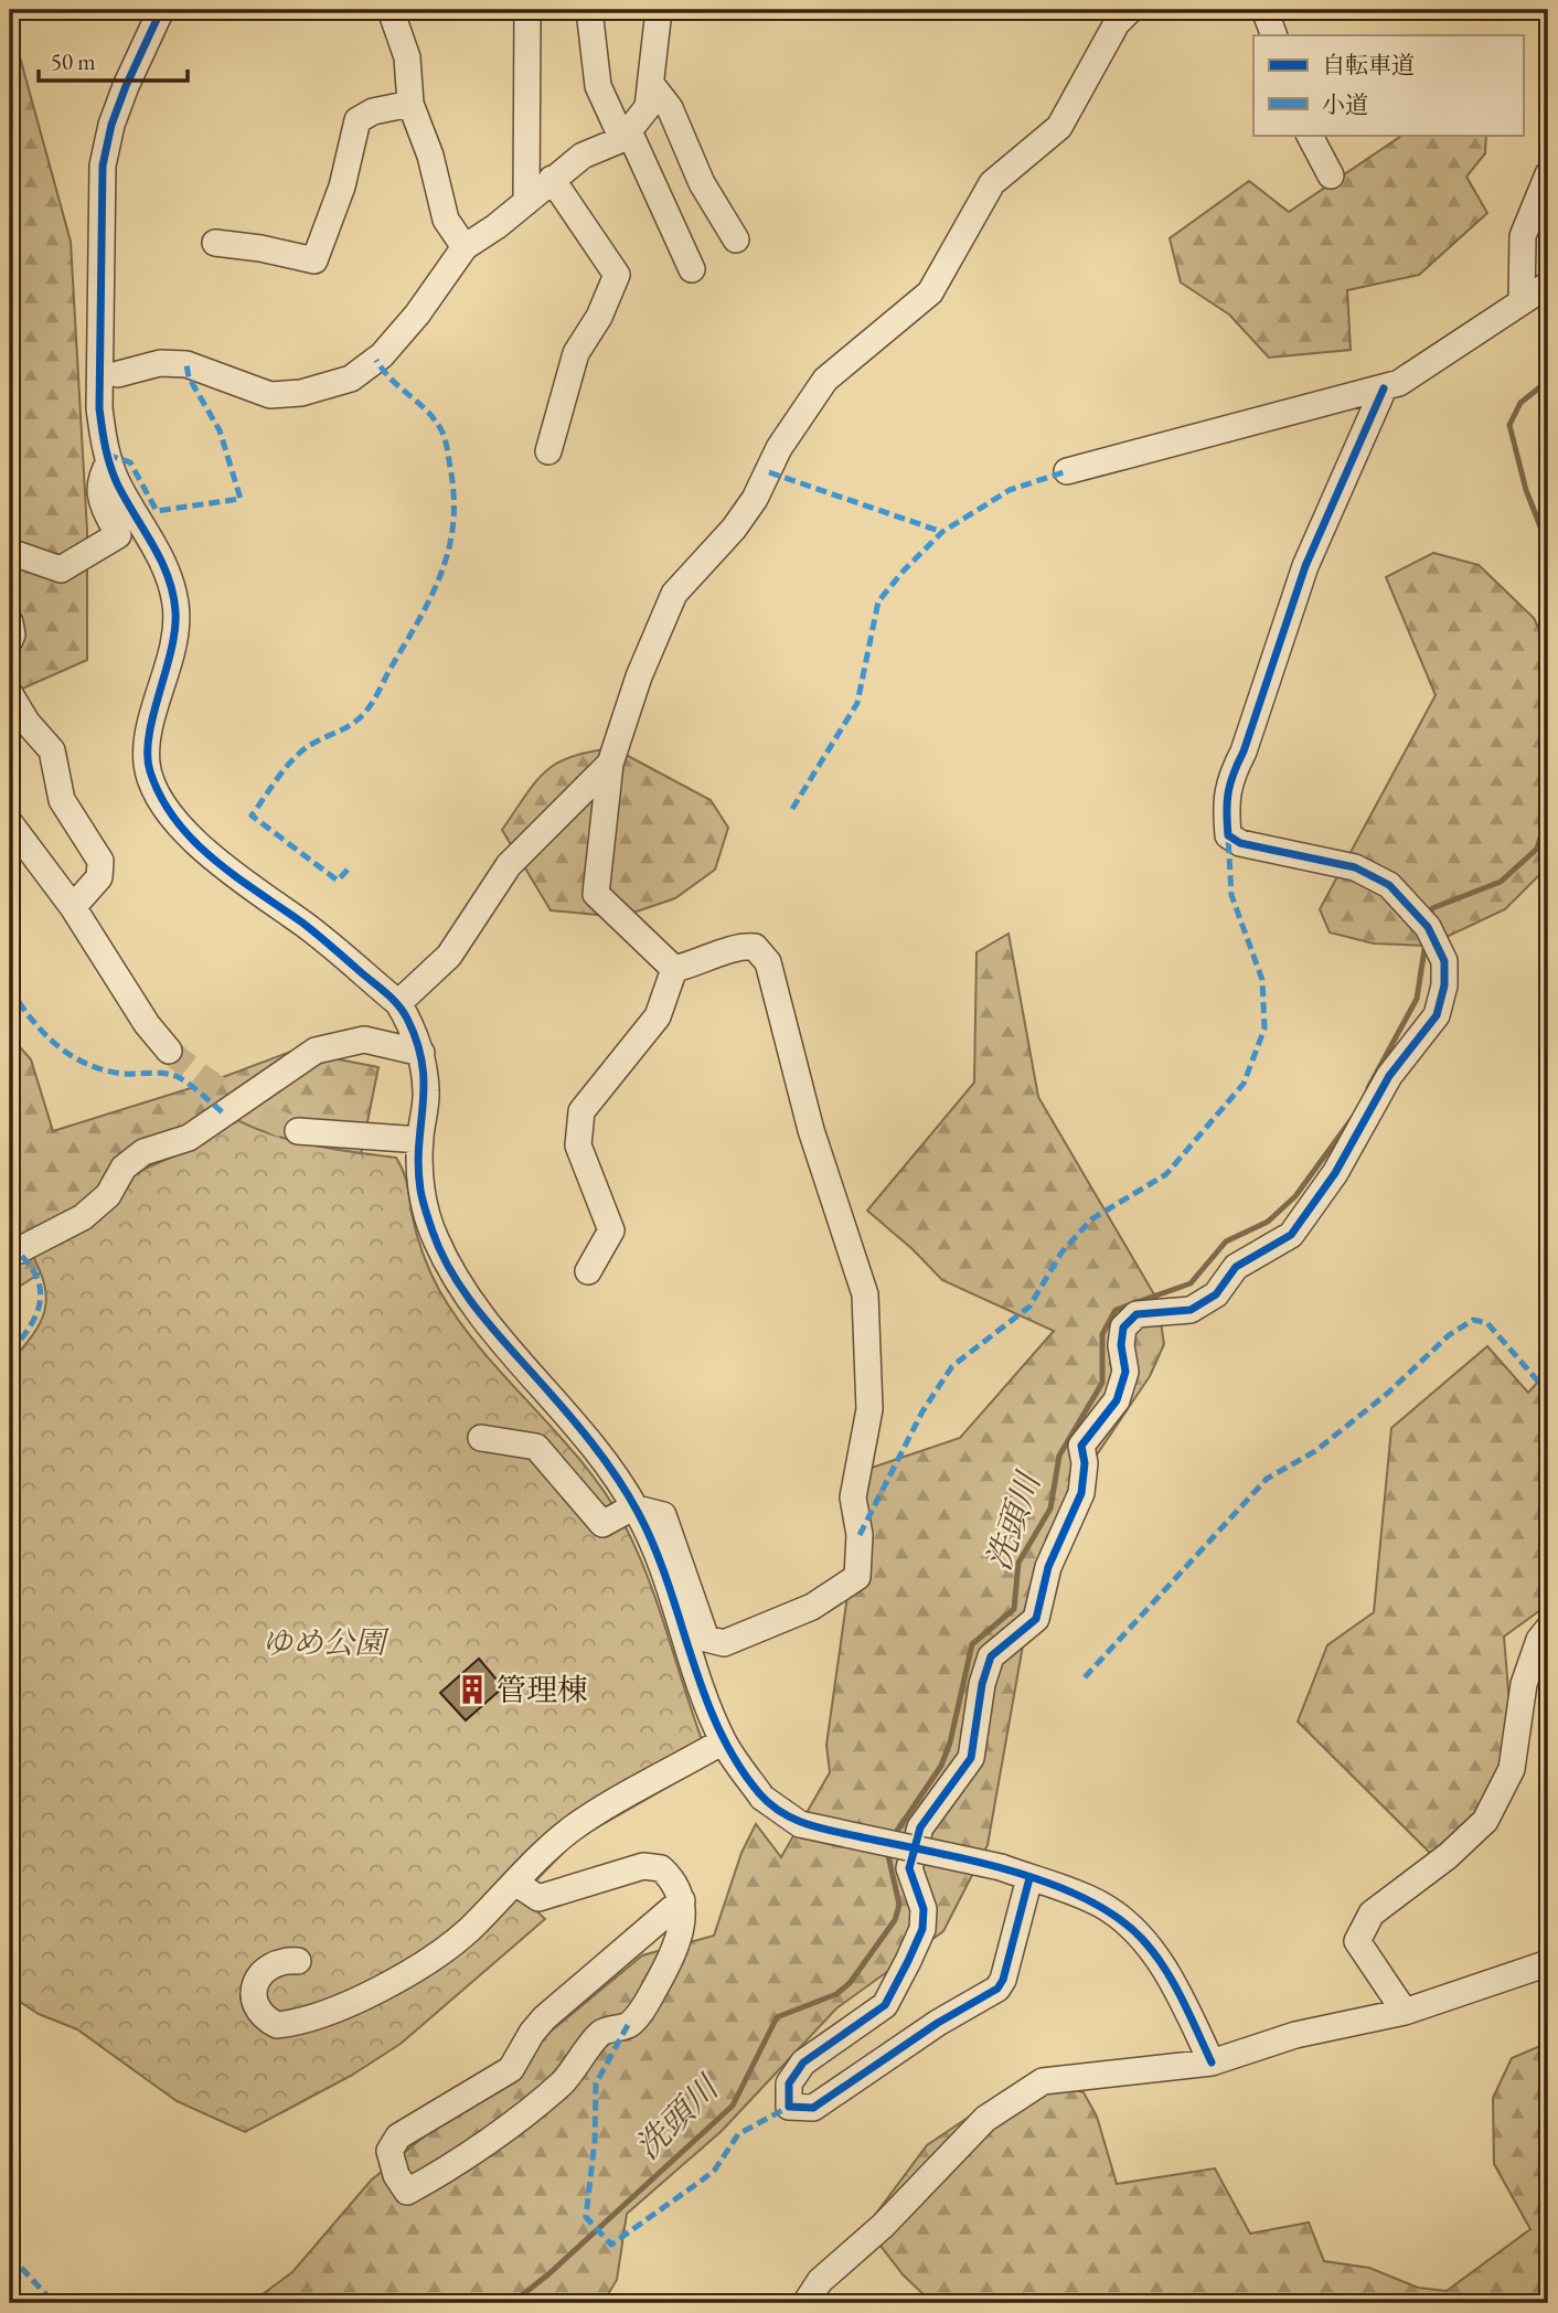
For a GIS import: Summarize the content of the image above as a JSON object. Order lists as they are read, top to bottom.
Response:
{
  "water": ["洗頭川"],
  "parks": ["ゆめ公園"],
  "places": {
    "building": ["管理棟"]
  },
  "legend": ["自転車道", "小道"],
  "scale_bar": "50 m"
}
